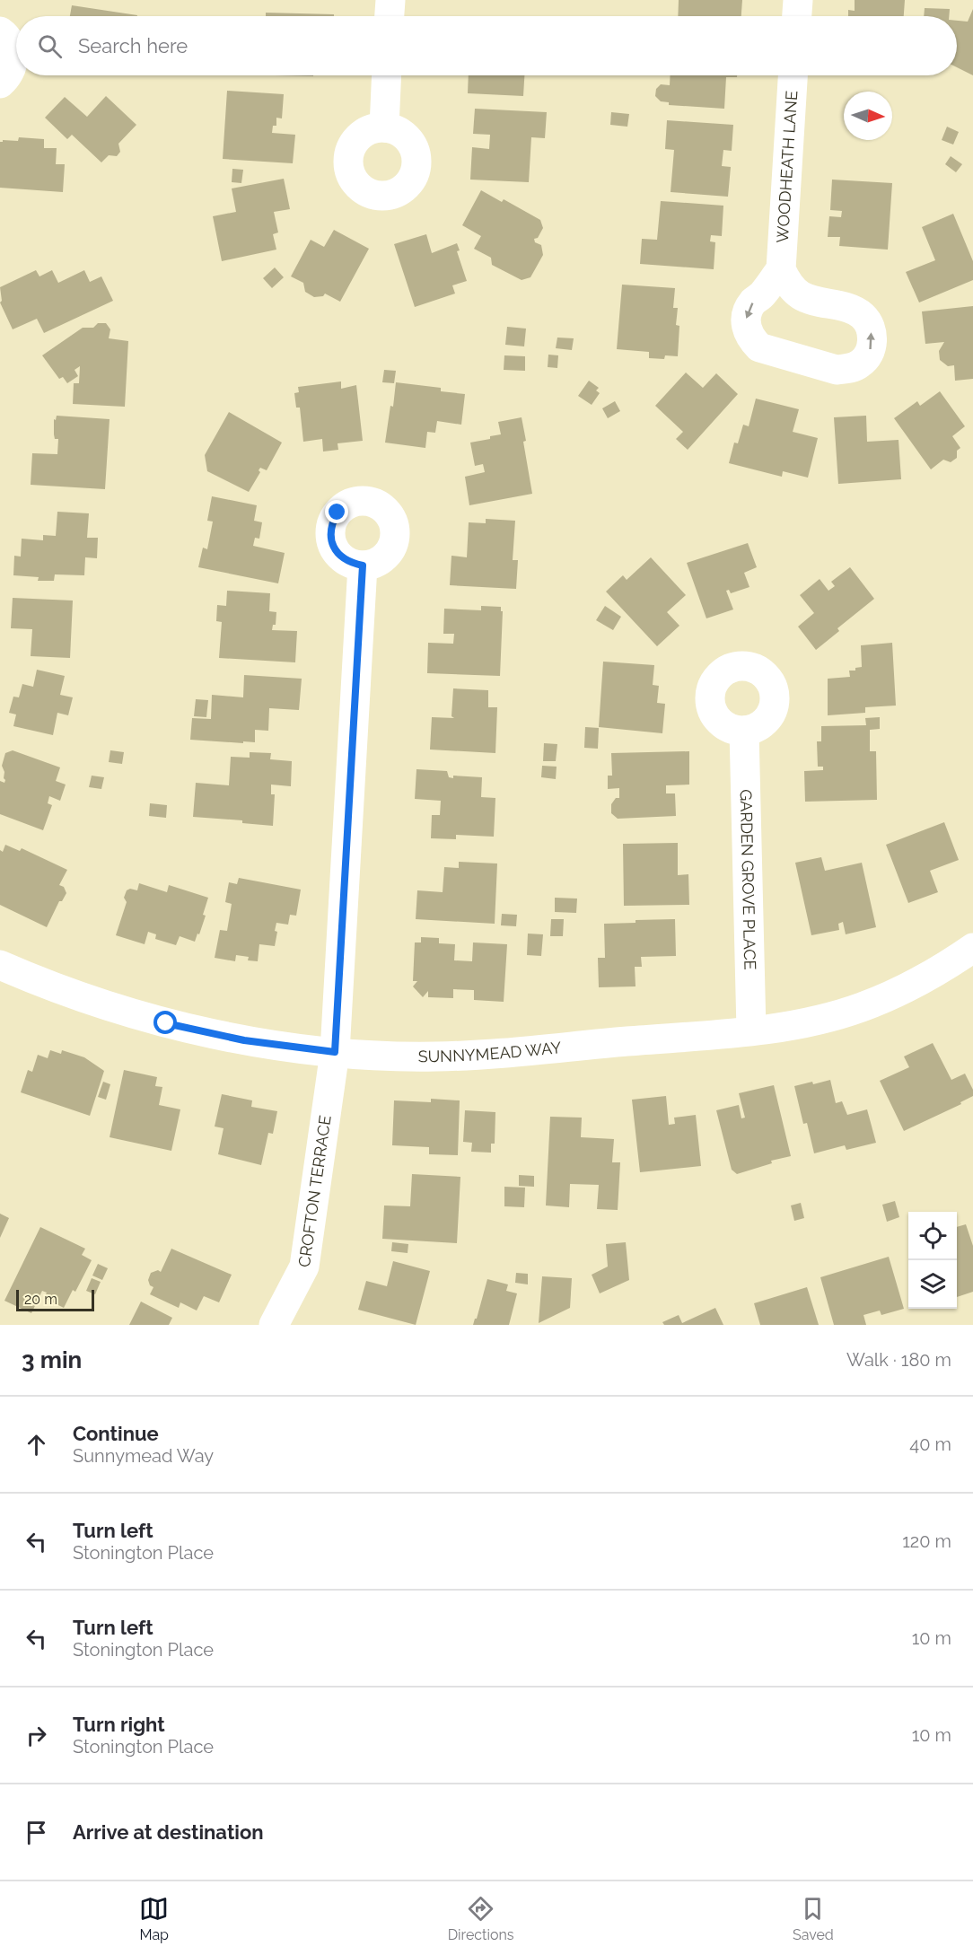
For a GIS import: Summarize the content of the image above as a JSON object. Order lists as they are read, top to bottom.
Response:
{
  "streets": {
    "street": [
      "WOODHEATH LANE",
      "GARDEN GROVE PLACE",
      "SUNNYMEAD WAY",
      "CROFTON TERRACE"
    ]
  },
  "crossings": [
    ["GARDEN GROVE PLACE", "SUNNYMEAD WAY"],
    ["SUNNYMEAD WAY", "CROFTON TERRACE"]
  ],
  "scale_bar": "20 m",
  "north": "right",
  "page": {
    "search": "Search here",
    "scale": "20 m",
    "heading": ["3 min", "Walk · 180 m"],
    "list": [
      ["Continue", "Sunnymead Way", "40 m"],
      ["Turn left", "Stonington Place", "120 m"],
      ["Turn left", "Stonington Place", "10 m"],
      ["Turn right", "Stonington Place", "10 m"],
      "Arrive at destination"
    ],
    "nav": ["Map", "Directions", "Saved"]
  }
}
